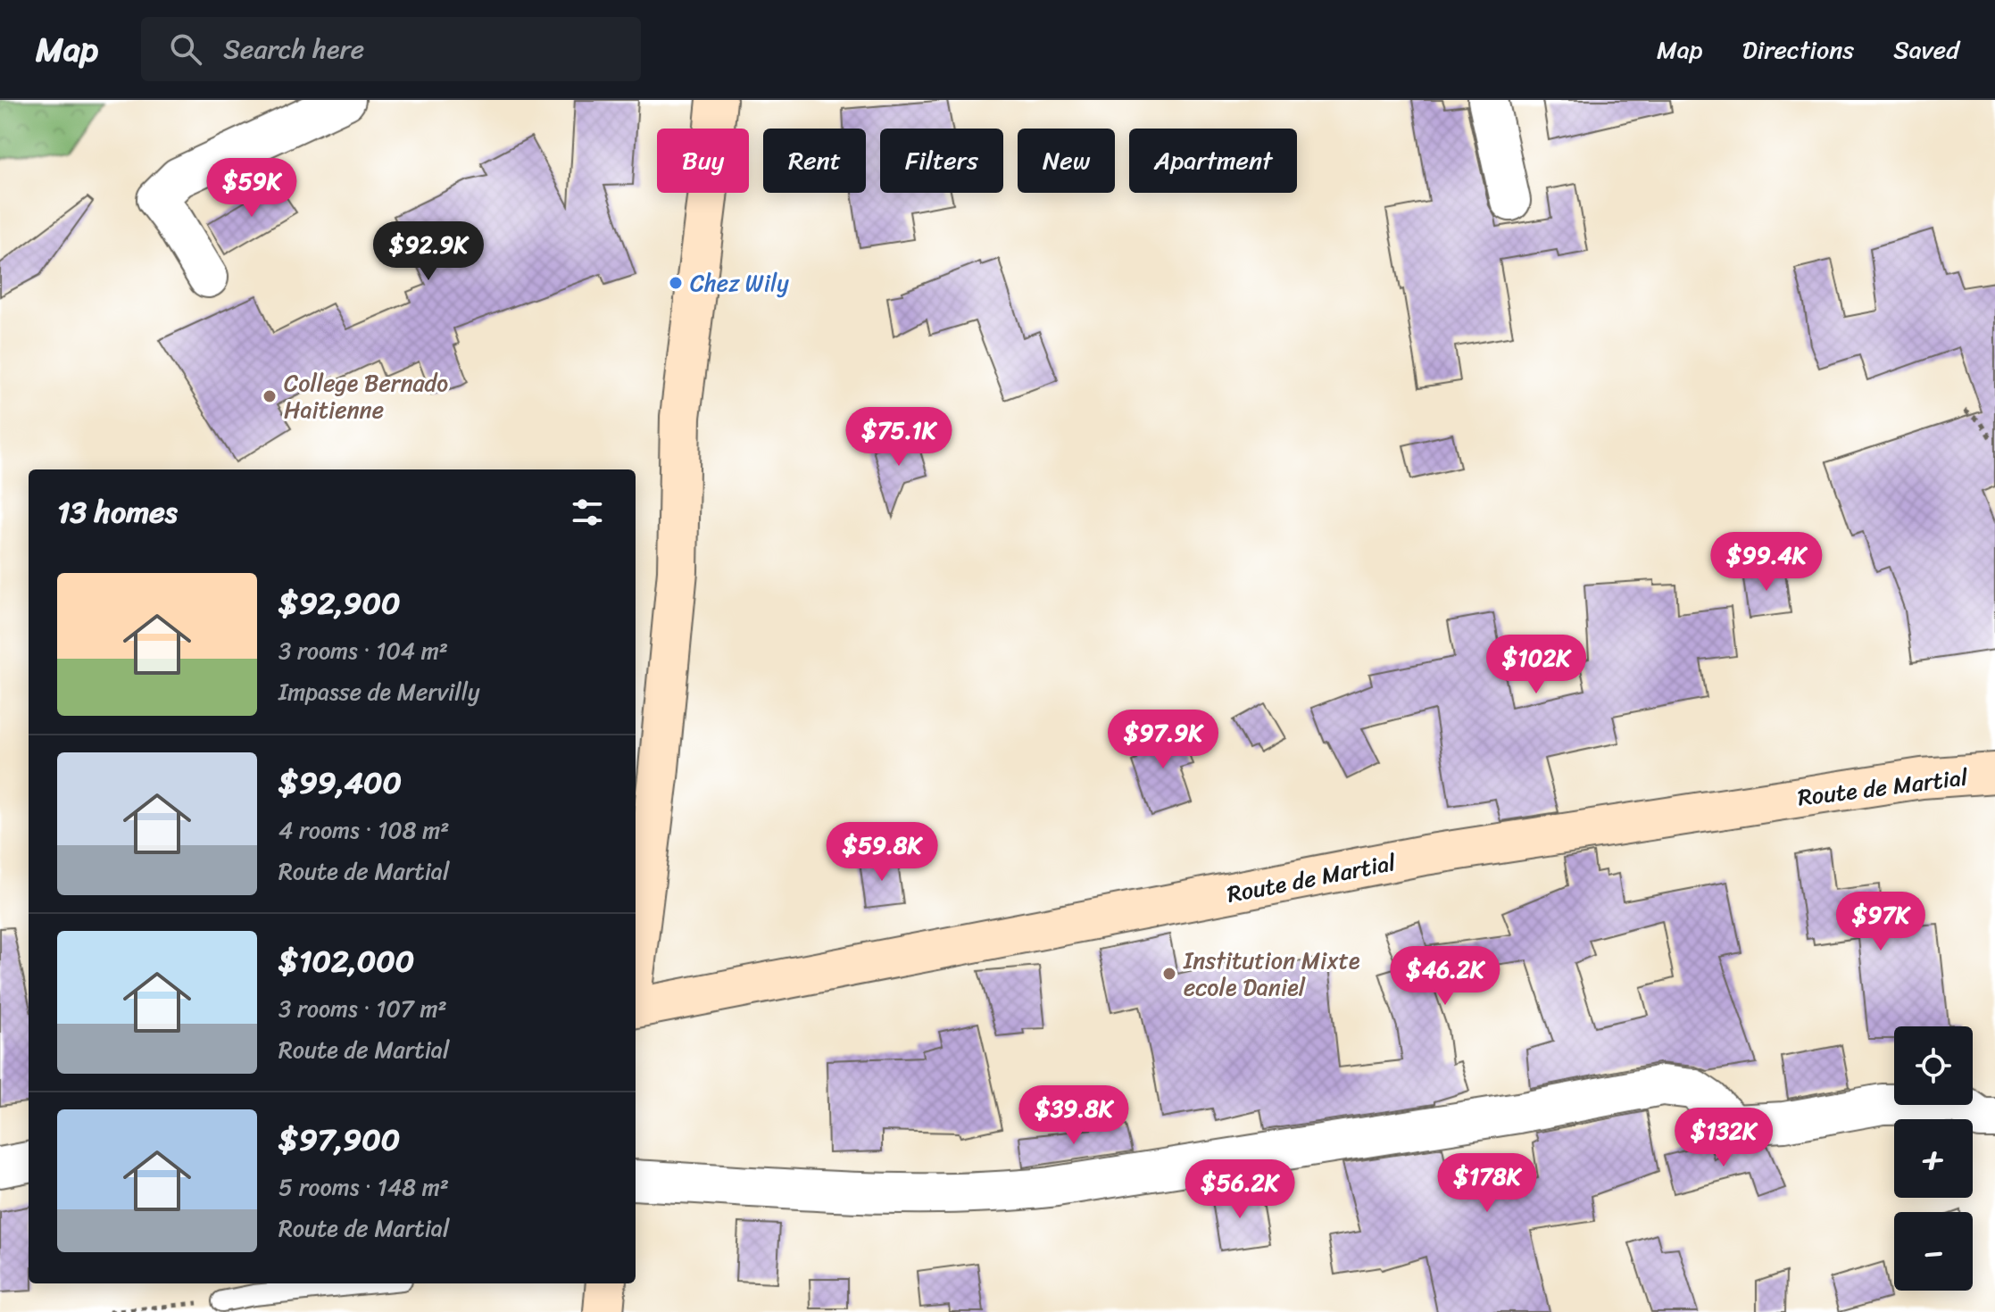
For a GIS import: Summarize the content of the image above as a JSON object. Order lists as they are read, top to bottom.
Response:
{
  "streets": {
    "street": ["Route de Martial"]
  },
  "places": ["Chez Wily", "College Bernado Haitienne", "Institution Mixte ecole Daniel"],
  "page": {
    "header": "Map",
    "search": "Search here",
    "nav": ["Map", "Directions", "Saved"],
    "chip": [
      "Buy",
      "Rent",
      "Filters",
      "New",
      "Apartment"
    ],
    "price": [
      "$59K",
      "$92.9K",
      "$75.1K",
      "$99.4K",
      "$102K",
      "$97.9K",
      "$59.8K",
      "$97K",
      "$46.2K",
      "$39.8K",
      "$132K",
      "$178K",
      "$56.2K"
    ],
    "heading": "13 homes",
    "list": [
      {
        "name": "$92,900",
        "note": "3 rooms · 104 m² · Impasse de Mervilly"
      },
      {
        "name": "$99,400",
        "note": "4 rooms · 108 m² · Route de Martial"
      },
      {
        "name": "$102,000",
        "note": "3 rooms · 107 m² · Route de Martial"
      },
      {
        "name": "$97,900",
        "note": "5 rooms · 148 m² · Route de Martial"
      }
    ],
    "map_buttons": ["+", "−"]
  }
}
